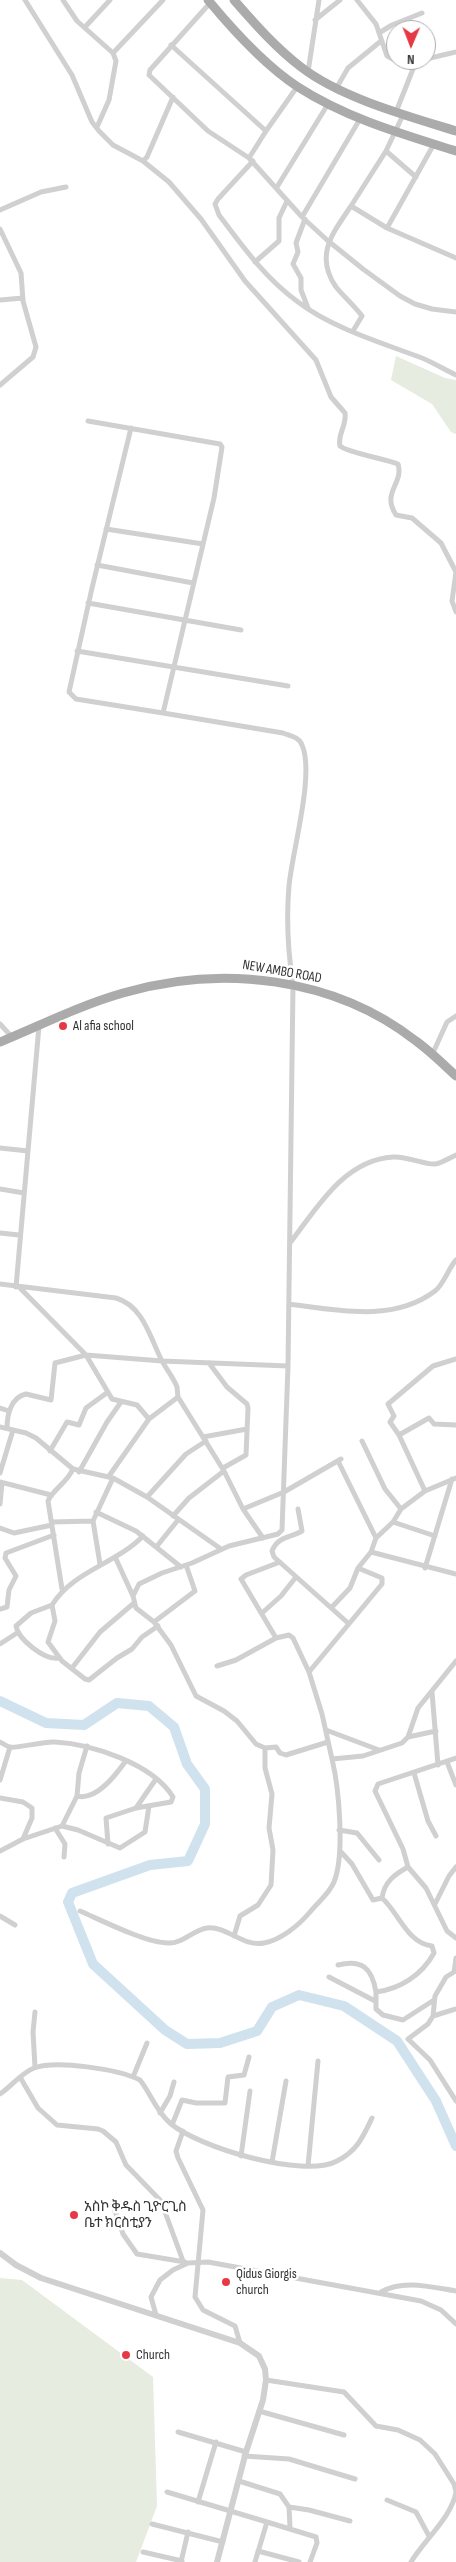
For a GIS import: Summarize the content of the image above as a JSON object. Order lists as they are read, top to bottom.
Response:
{
  "streets": {
    "main road": ["NEW AMBO ROAD"]
  },
  "places": [
    "Al afia school",
    "አስኮ ቅዱስ ጊዮርጊስ ቤተ ክርስቲያን",
    "Qidus Giorgis church",
    "Church"
  ],
  "north": "bottom"
}
